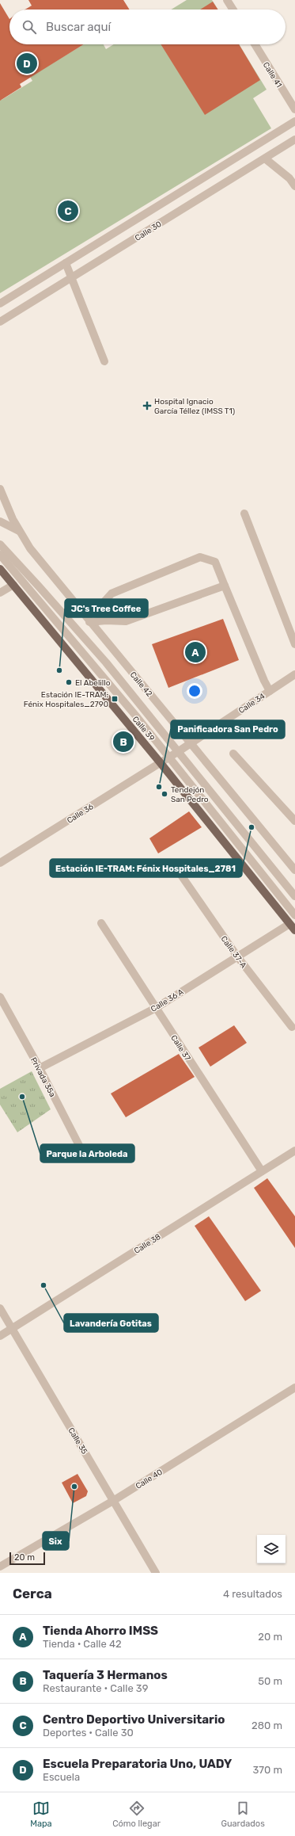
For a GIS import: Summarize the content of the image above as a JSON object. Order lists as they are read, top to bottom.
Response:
{
  "streets": {
    "main road": ["Calle 39"],
    "street": [
      "Calle 41",
      "Calle 30",
      "Calle 42",
      "Calle 34",
      "Calle 36",
      "Calle 37-A",
      "Calle 36 A",
      "Calle 37",
      "Privada 35a",
      "Calle 38",
      "Calle 35",
      "Calle 40"
    ]
  },
  "crossings": [
    ["Calle 42", "Calle 34"],
    ["Calle 34", "Calle 39"],
    ["Calle 34", "Calle 36"],
    ["Calle 39", "Calle 36"],
    ["Calle 39", "Calle 36 A"],
    ["Calle 37-A", "Calle 36 A"],
    ["Calle 36 A", "Calle 37"],
    ["Calle 36 A", "Privada 35a"],
    ["Calle 37", "Calle 38"],
    ["Calle 38", "Calle 35"],
    ["Calle 35", "Calle 40"]
  ],
  "places": {
    "health": ["Hospital Ignacio García Téllez (IMSS T1)"],
    "other": [
      "JC's Tree Coffee",
      "El Abelillo",
      "Panificadora San Pedro",
      "Tendejón San Pedro",
      "Estación IE-TRAM: Fénix Hospitales_2781",
      "Parque la Arboleda",
      "Lavandería Gotitas",
      "Six"
    ],
    "transit": ["Estación IE-TRAM: Fénix Hospitales_2790"]
  },
  "scale_bar": "20 m",
  "page": {
    "search": "Buscar aquí",
    "pins": [
      "D",
      "C",
      "A",
      "B"
    ],
    "scale": "20 m",
    "heading": ["Cerca", "4 resultados"],
    "list": [
      {
        "mark": "A",
        "name": "Tienda Ahorro IMSS",
        "note": "Tienda · Calle 42",
        "value": "20 m"
      },
      {
        "mark": "B",
        "name": "Taquería 3 Hermanos",
        "note": "Restaurante · Calle 39",
        "value": "50 m"
      },
      {
        "mark": "C",
        "name": "Centro Deportivo Universitario",
        "note": "Deportes · Calle 30",
        "value": "280 m"
      },
      {
        "mark": "D",
        "name": "Escuela Preparatoria Uno, UADY",
        "note": "Escuela",
        "value": "370 m"
      }
    ],
    "nav": ["Mapa", "Cómo llegar", "Guardados"]
  }
}
